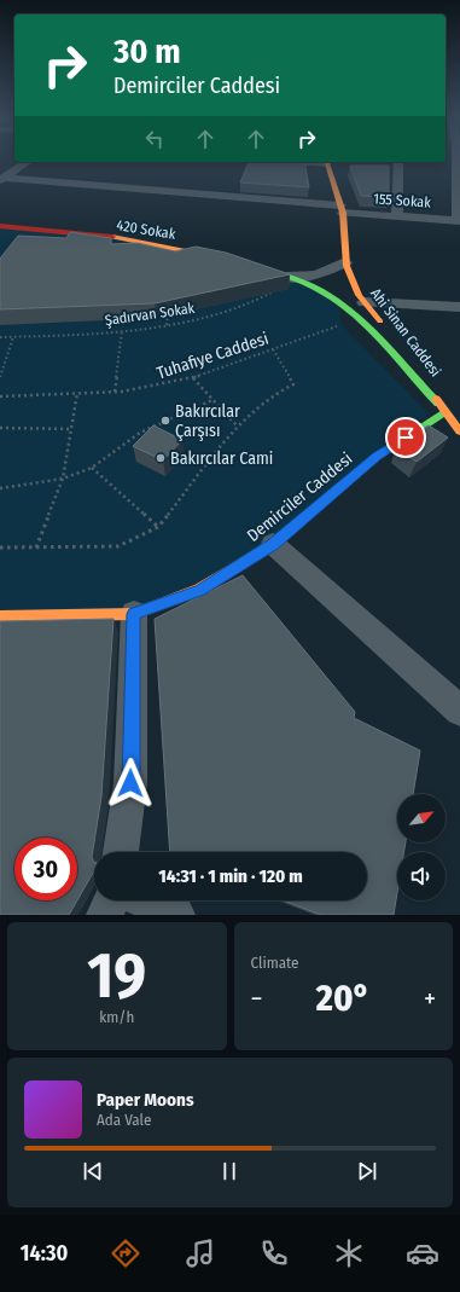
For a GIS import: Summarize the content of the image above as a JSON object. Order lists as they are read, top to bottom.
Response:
{
  "streets": {
    "street": [
      "155 Sokak",
      "420 Sokak",
      "Ahi Sinan Caddesi",
      "Demirciler Caddesi"
    ],
    "path": ["Şadırvan Sokak", "Tuhafiye Caddesi"]
  },
  "crossings": [
    ["155 Sokak", "Ahi Sinan Caddesi"],
    ["420 Sokak", "Şadırvan Sokak"],
    ["420 Sokak", "Ahi Sinan Caddesi"],
    ["420 Sokak", "Demirciler Caddesi"],
    ["Ahi Sinan Caddesi", "Demirciler Caddesi"]
  ],
  "places": ["Bakırcılar Çarşısı", "Bakırcılar Cami"],
  "north": "top right",
  "page": {
    "turn": ["30 m", "Demirciler Caddesi"],
    "limit": "30",
    "trip": "14:31 · 1 min · 120 m",
    "tile": [
      ["19", "km/h"],
      "Climate"
    ],
    "heat": ["−", "20°", "+"],
    "song": ["Paper Moons", "Ada Vale"],
    "tabs": "14:30"
  }
}
